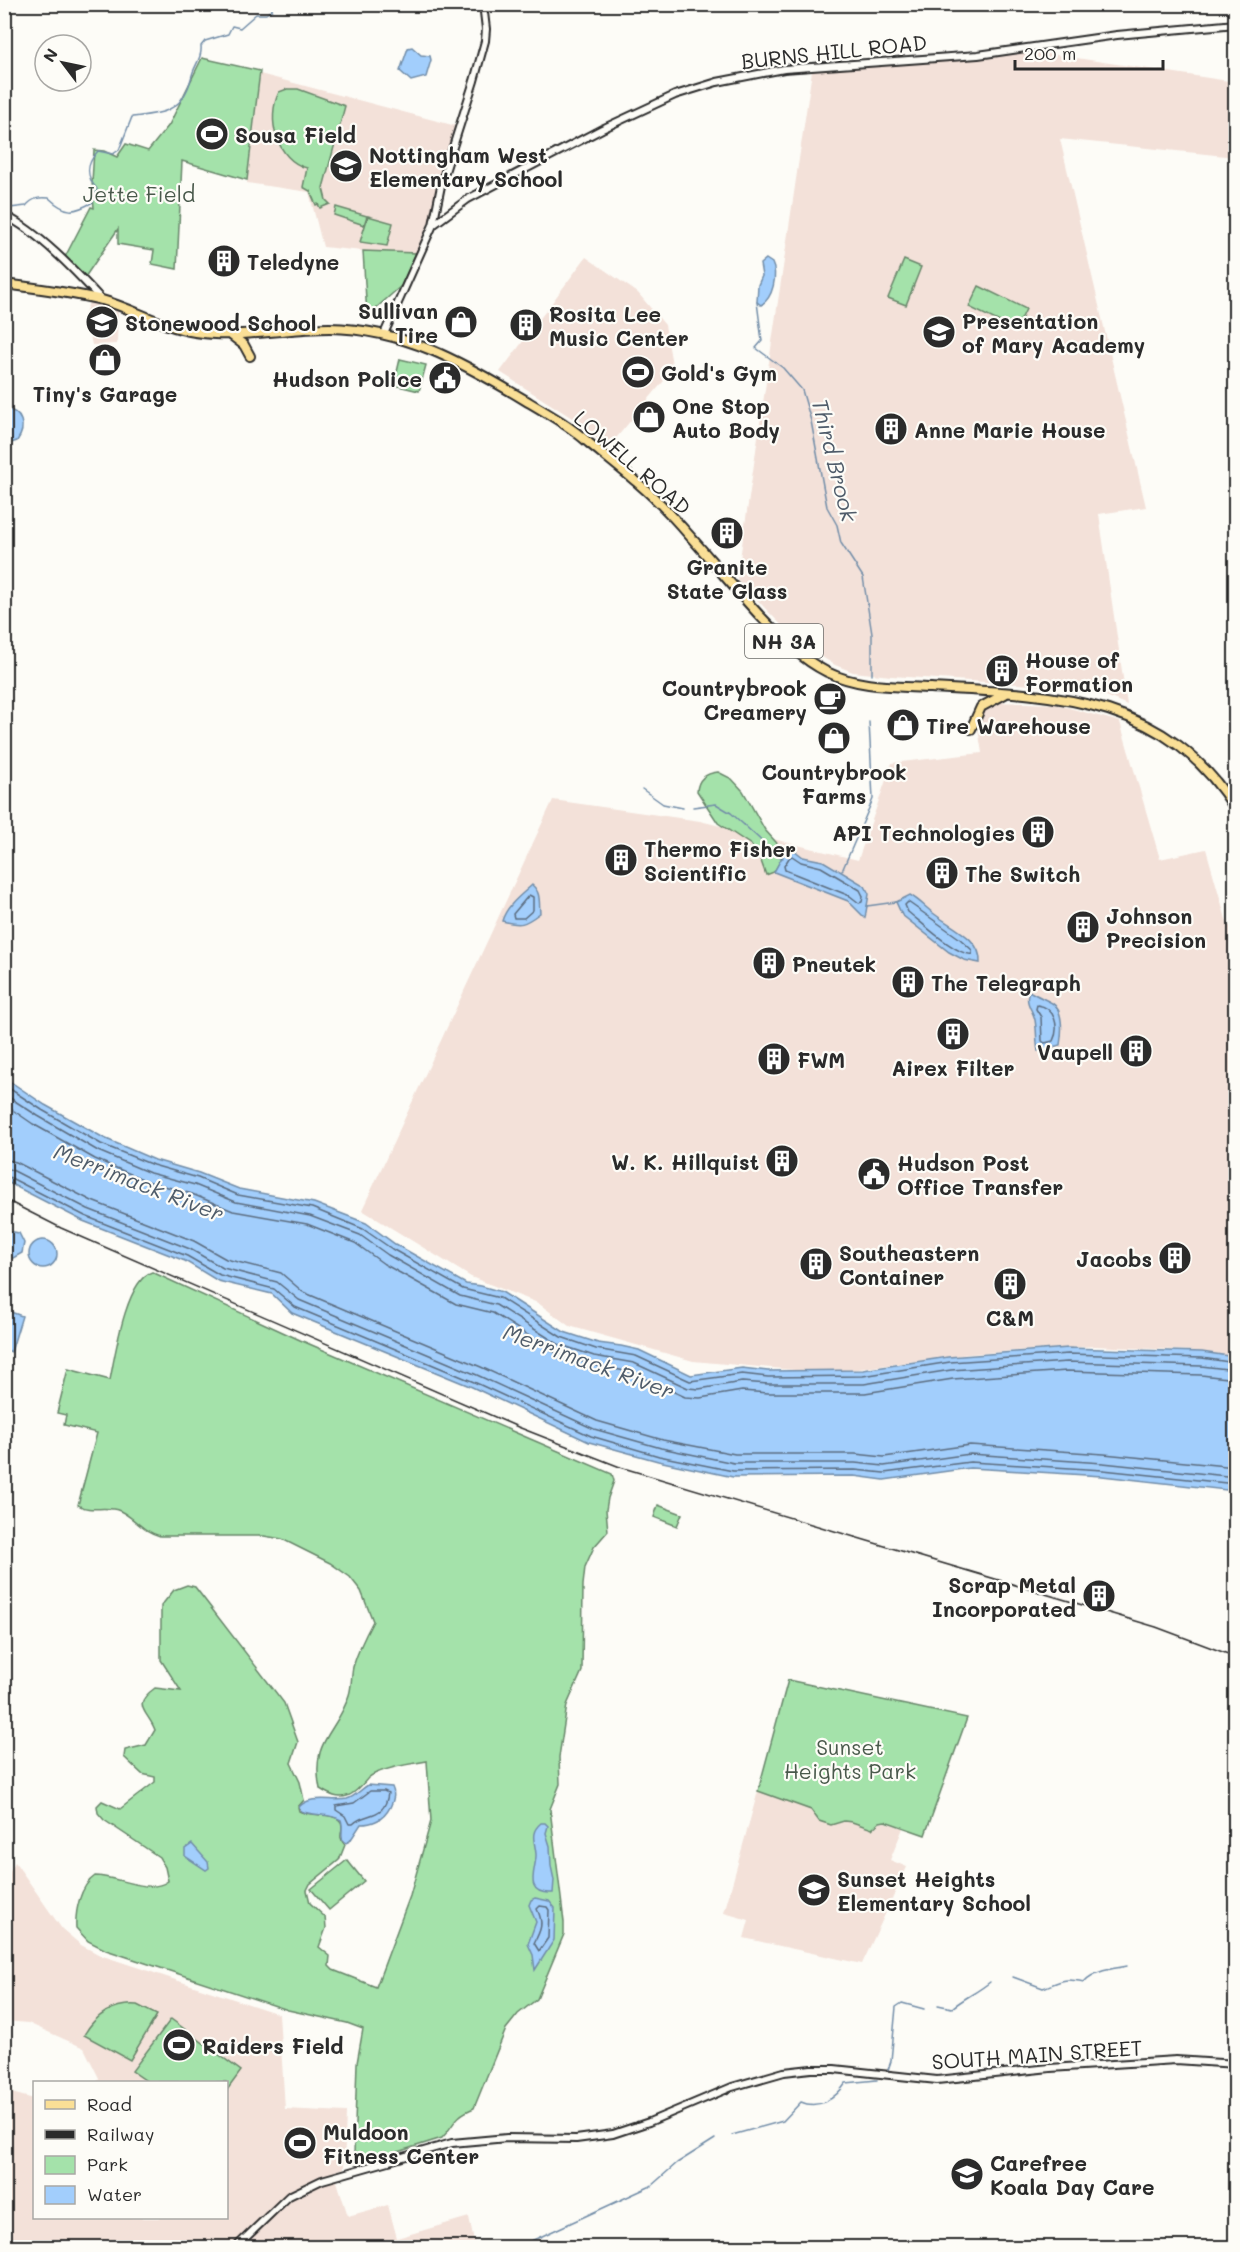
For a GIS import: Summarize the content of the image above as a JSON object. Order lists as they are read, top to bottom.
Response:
{
  "streets": {
    "main road": ["LOWELL ROAD", "NH 3A"],
    "street": ["BURNS HILL ROAD", "SOUTH MAIN STREET"]
  },
  "water": ["Third Brook", "Merrimack River"],
  "parks": ["Jette Field", "Sunset Heights Park"],
  "places": {
    "sports": [
      "Sousa Field",
      "Gold's Gym",
      "Raiders Field",
      "Muldoon Fitness Center"
    ],
    "school or university": [
      "Nottingham West Elementary School",
      "Stonewood School",
      "Presentation of Mary Academy",
      "Sunset Heights Elementary School",
      "Carefree Koala Day Care"
    ],
    "building": [
      "Teledyne",
      "Rosita Lee Music Center",
      "Anne Marie House",
      "Granite State Glass",
      "House of Formation",
      "API Technologies",
      "Thermo Fisher Scientific",
      "The Switch",
      "Johnson Precision",
      "Pneutek",
      "The Telegraph",
      "Airex Filter",
      "Vaupell",
      "FWM",
      "W. K. Hillquist",
      "Jacobs",
      "Southeastern Container",
      "C&M",
      "Scrap Metal Incorporated"
    ],
    "shop": [
      "Sullivan Tire",
      "Tiny's Garage",
      "One Stop Auto Body",
      "Tire Warehouse",
      "Countrybrook Farms"
    ],
    "public building": ["Hudson Police", "Hudson Post Office Transfer"],
    "cafe": ["Countrybrook Creamery"]
  },
  "legend": [
    "Road",
    "Railway",
    "Park",
    "Water"
  ],
  "scale_bar": "200 m",
  "north": "top left"
}
